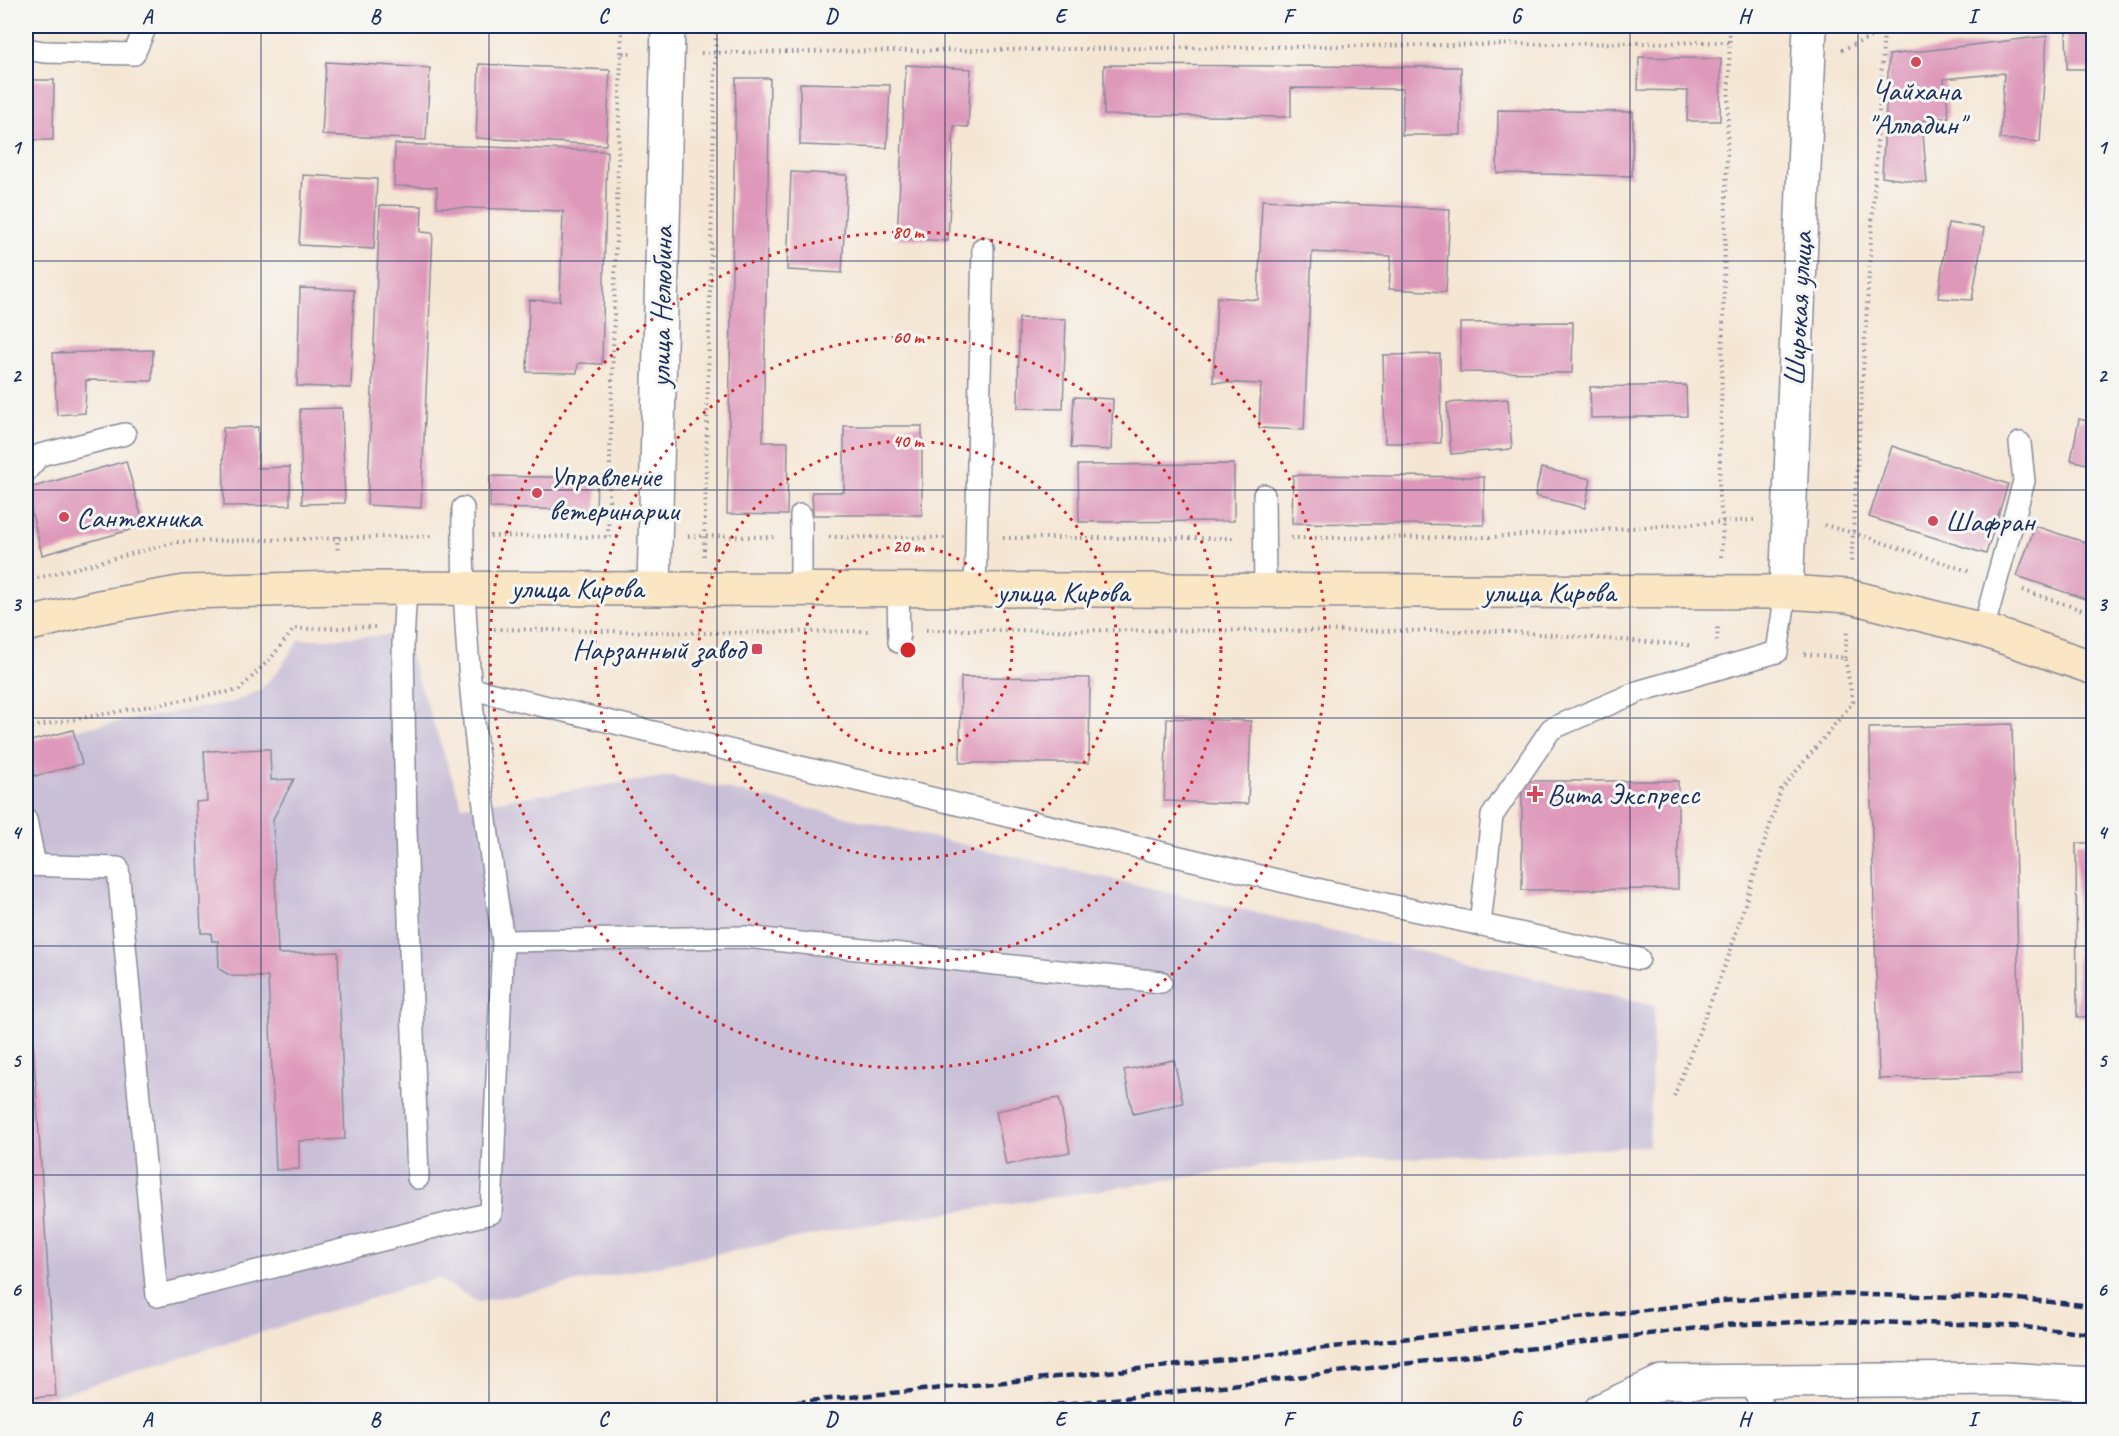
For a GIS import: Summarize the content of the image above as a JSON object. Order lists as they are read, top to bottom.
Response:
{
  "streets": {
    "street": ["улица Нелюбина", "Широкая улица", "улица Кирова"]
  },
  "crossings": [
    ["улица Нелюбина", "улица Кирова"],
    ["Широкая улица", "улица Кирова"]
  ],
  "places": {
    "other": [
      "Чайхана \"Алладин\"",
      "Управление ветеринарии",
      "Сантехника",
      "Шафран"
    ],
    "transit": ["Нарзанный завод"],
    "health": ["Вита Экспресс"]
  },
  "grid": {
    "columns": [
      "A",
      "B",
      "C",
      "D",
      "E",
      "F",
      "G",
      "H",
      "I"
    ],
    "rows": [
      "1",
      "2",
      "3",
      "4",
      "5",
      "6"
    ]
  },
  "rings": [
    "80 m",
    "60 m",
    "40 m",
    "20 m"
  ]
}
